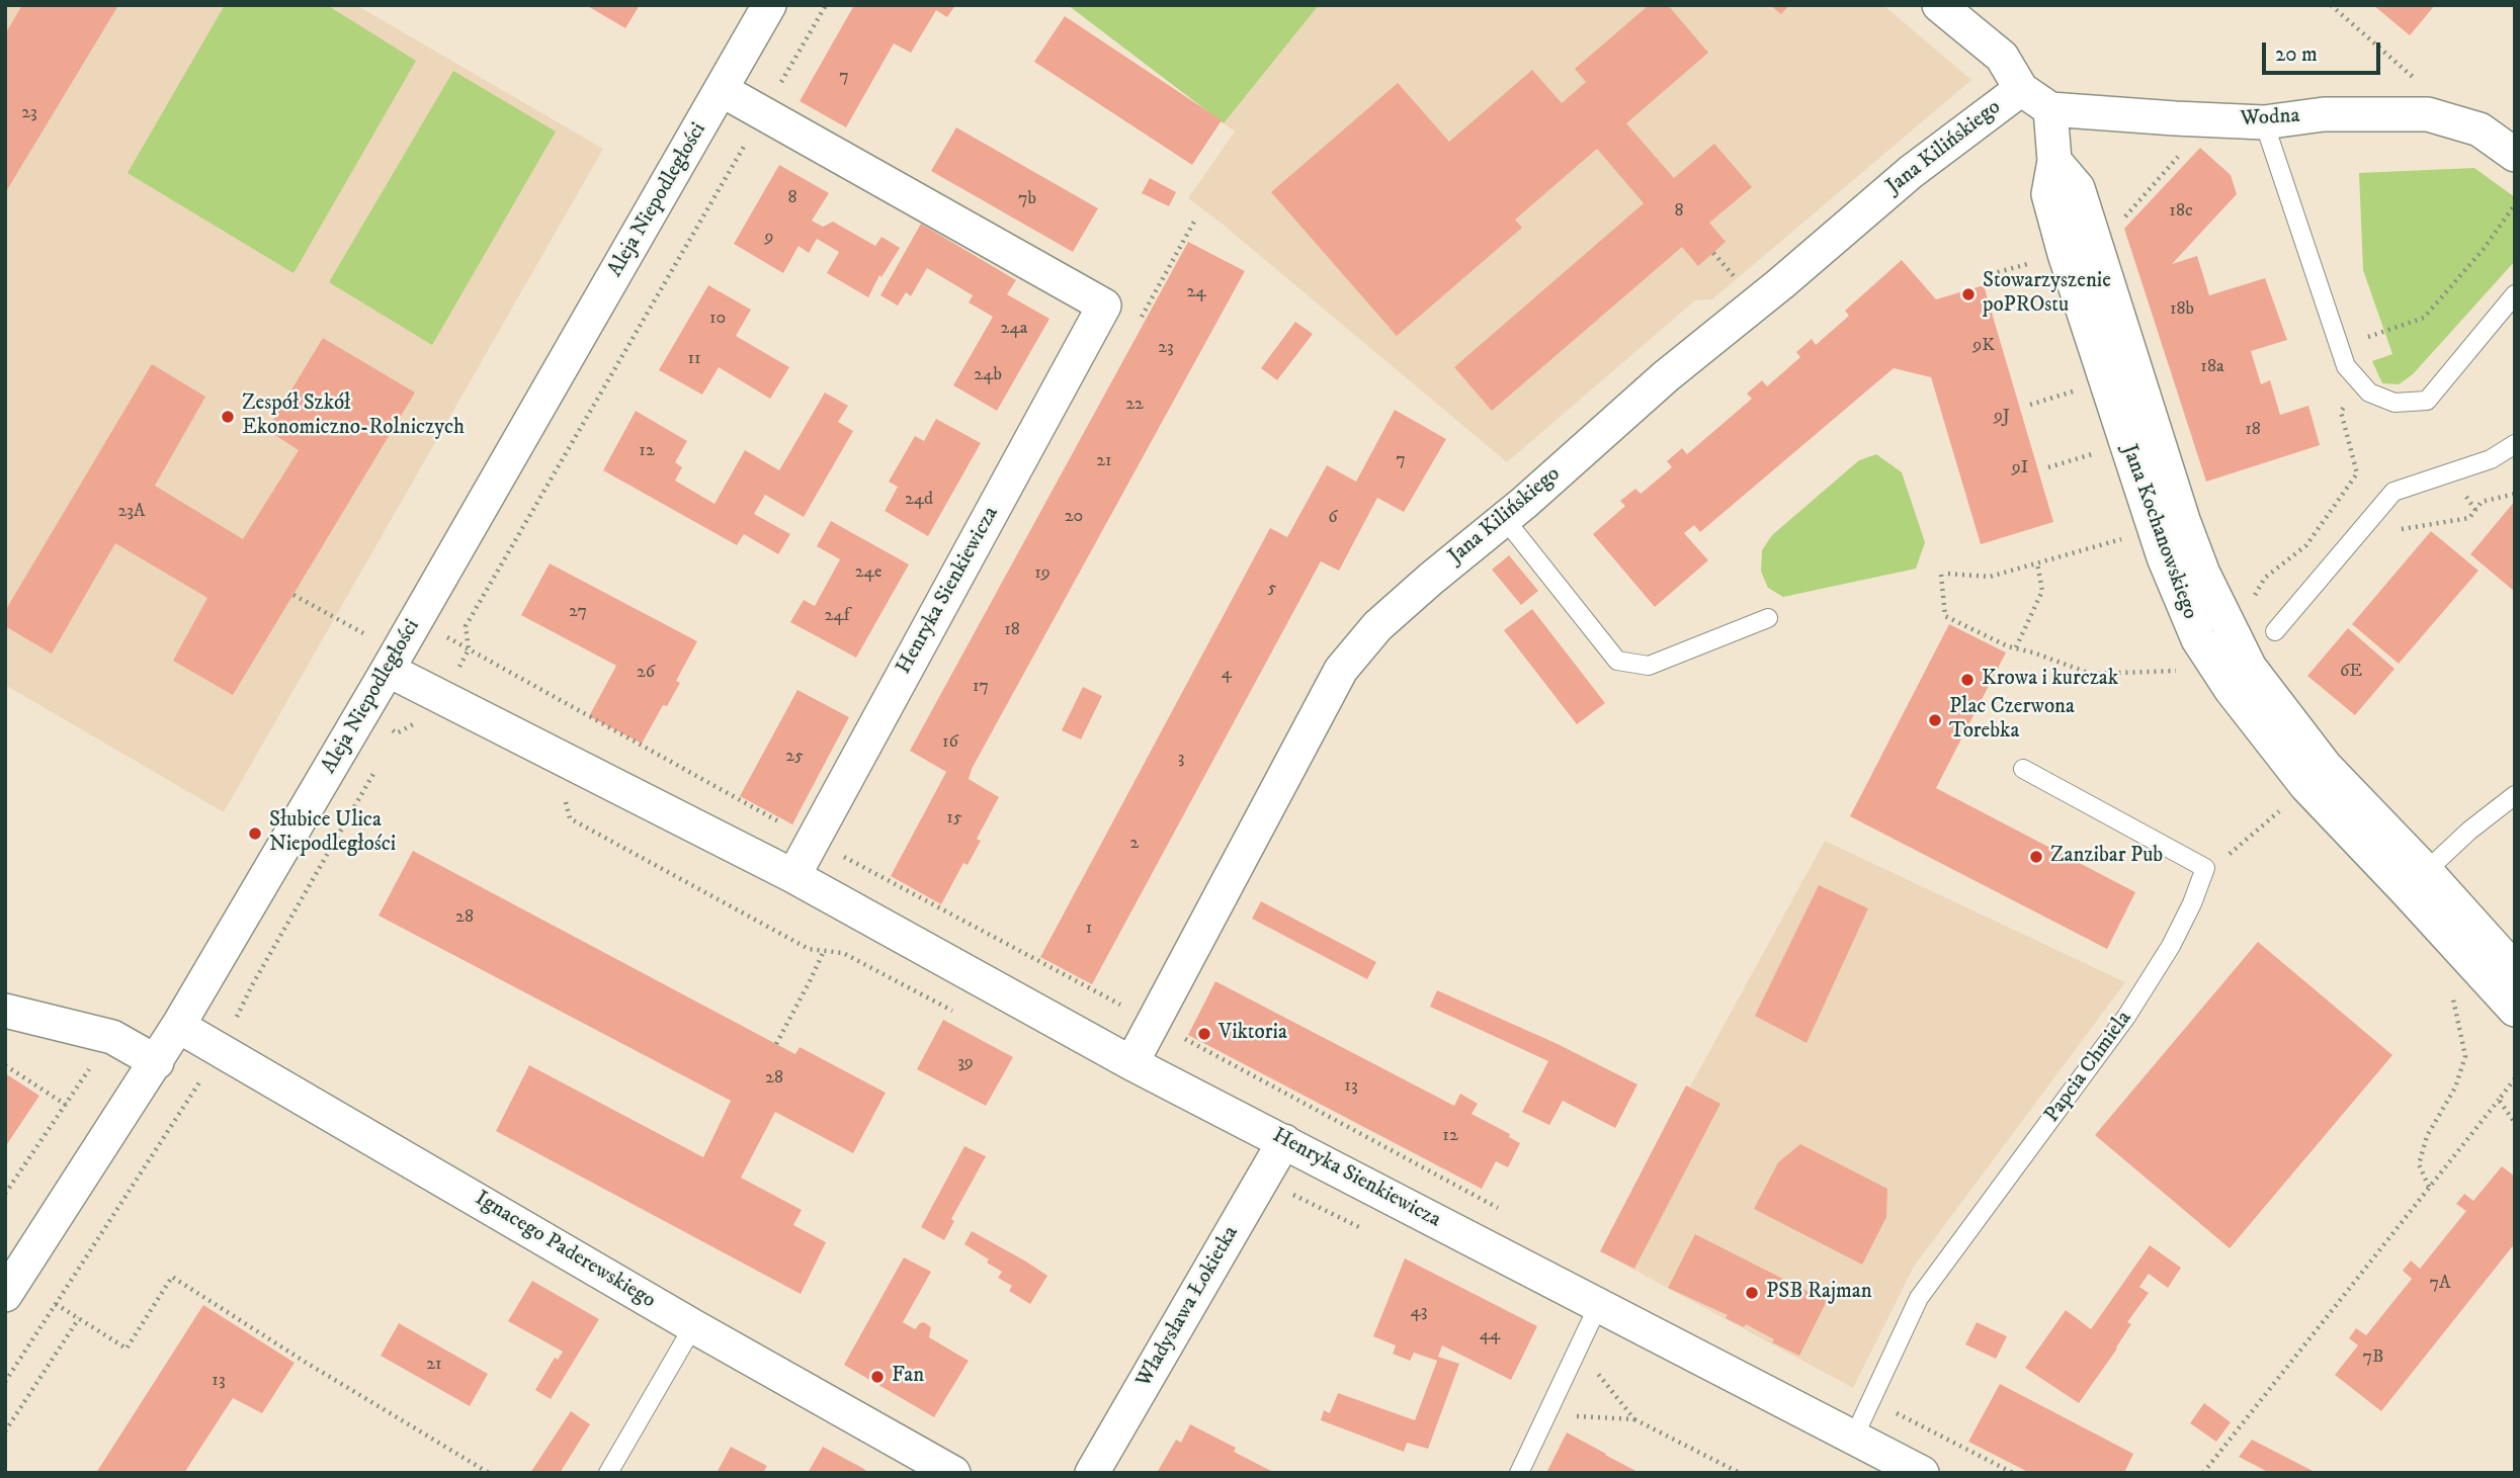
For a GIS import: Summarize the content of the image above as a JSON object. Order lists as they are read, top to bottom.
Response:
{
  "streets": {
    "street": [
      "Wodna",
      "Jana Kilińskiego",
      "Aleja Niepodległości",
      "Jana Kochanowskiego",
      "Henryka Sienkiewicza",
      "Ignacego Paderewskiego",
      "Władysława Łokietka"
    ],
    "lane": ["Papcia Chmiela"]
  },
  "crossings": [
    ["Wodna", "Jana Kochanowskiego"],
    ["Jana Kilińskiego", "Henryka Sienkiewicza"],
    ["Aleja Niepodległości", "Henryka Sienkiewicza"],
    ["Aleja Niepodległości", "Ignacego Paderewskiego"],
    ["Henryka Sienkiewicza", "Papcia Chmiela"],
    ["Henryka Sienkiewicza", "Władysława Łokietka"]
  ],
  "places": [
    "Stowarzyszenie poPROstu",
    "Zespół Szkół Ekonomiczno-Rolniczych",
    "Krowa i kurczak",
    "Plac Czerwona Torebka",
    "Słubice Ulica Niepodległości",
    "Zanzibar Pub",
    "Viktoria",
    "PSB Rajman",
    "Fan"
  ],
  "house_numbers": [
    "7",
    "23",
    "8",
    "7b",
    "8",
    "18c",
    "9",
    "24",
    "18b",
    "10",
    "24a",
    "9K",
    "23",
    "11",
    "18a",
    "24b",
    "22",
    "9J",
    "18",
    "12",
    "7",
    "21",
    "9I",
    "24d",
    "23A",
    "20",
    "6",
    "24e",
    "19",
    "5",
    "27",
    "24f",
    "18",
    "6E",
    "26",
    "4",
    "17",
    "16",
    "25",
    "3",
    "15",
    "2",
    "28",
    "1",
    "39",
    "28",
    "13",
    "12",
    "7A",
    "43",
    "44",
    "7B",
    "21",
    "13"
  ],
  "scale_bar": "20 m"
}
